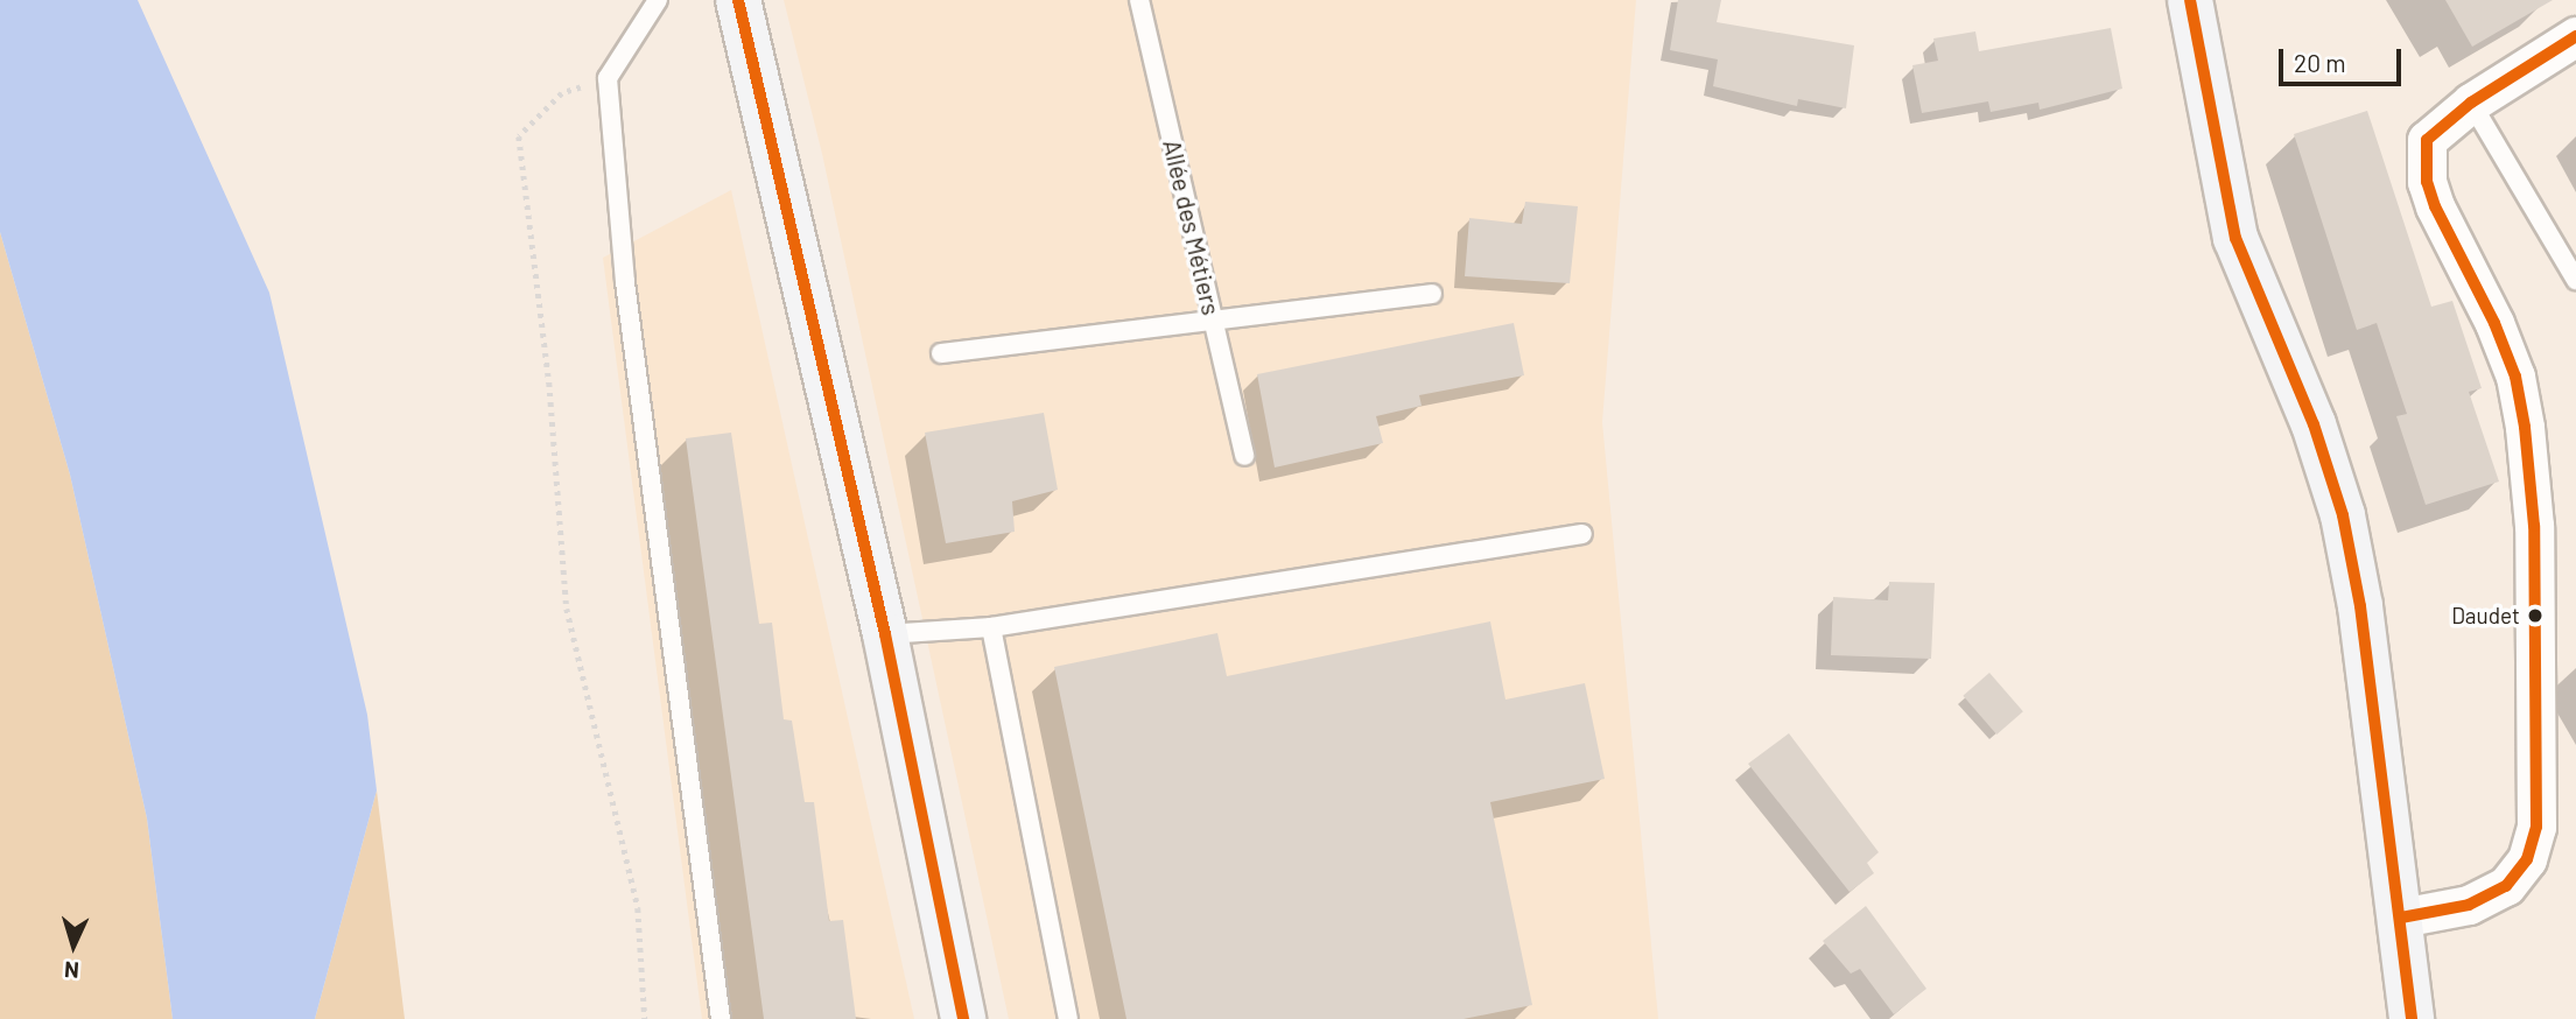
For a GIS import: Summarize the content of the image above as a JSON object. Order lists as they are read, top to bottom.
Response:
{
  "streets": {
    "lane": ["Allée des Métiers"]
  },
  "places": ["Daudet"],
  "lines": ["transit line 20"],
  "scale_bar": "20 m",
  "north": "bottom"
}
